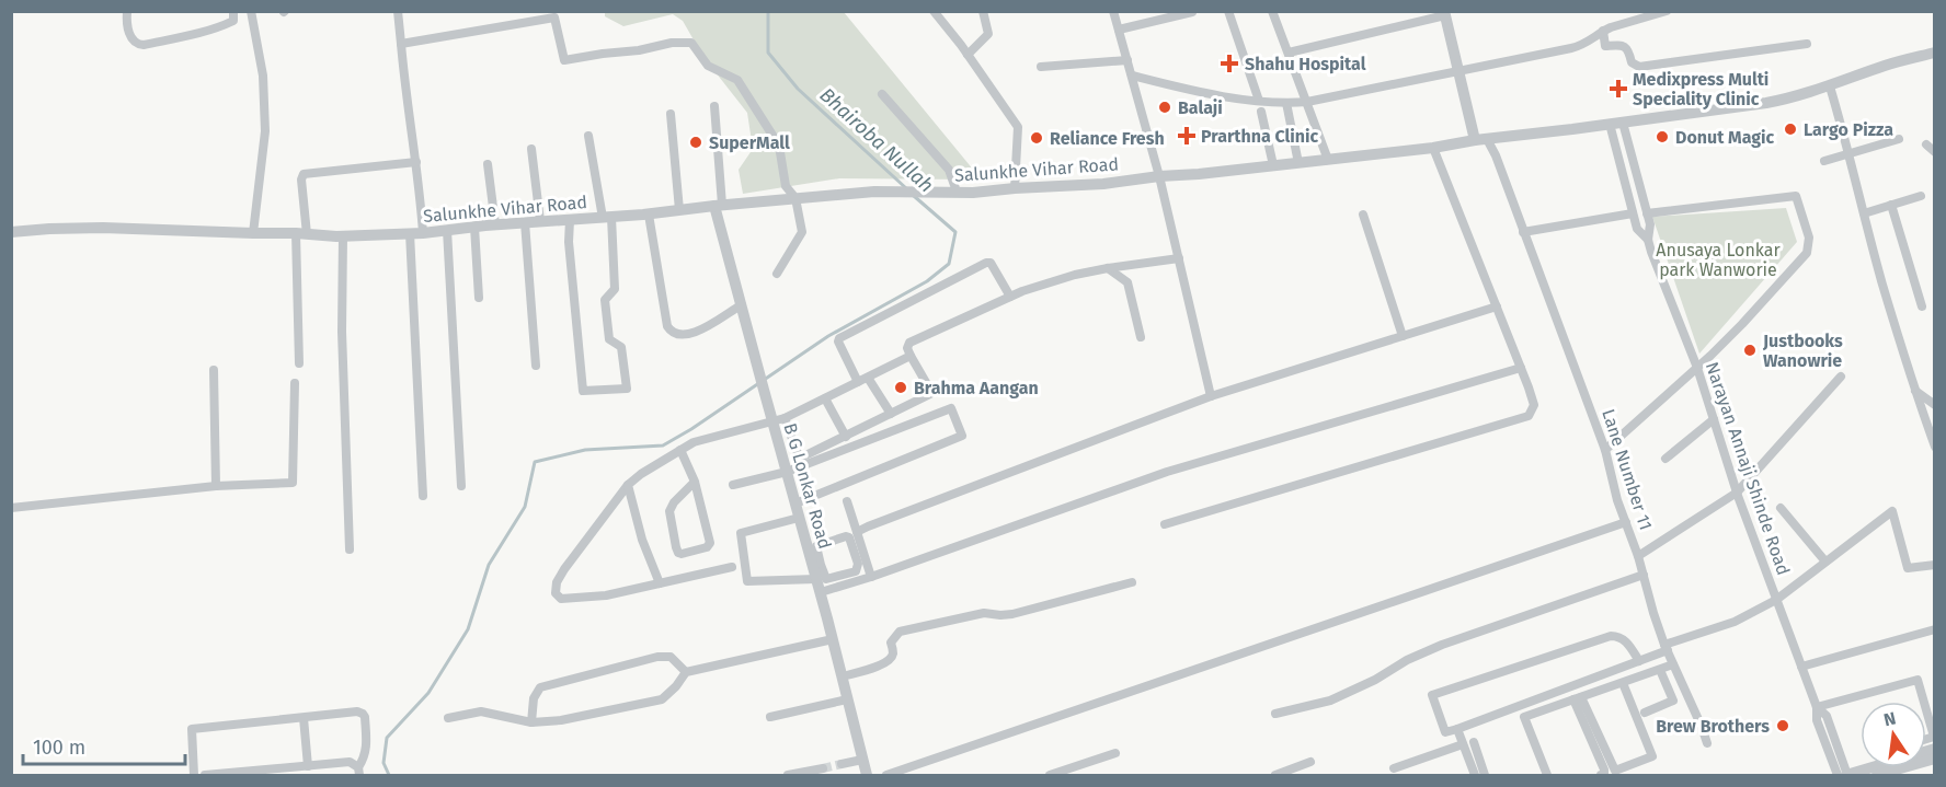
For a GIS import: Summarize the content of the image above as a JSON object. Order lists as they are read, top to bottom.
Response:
{
  "streets": {
    "street": [
      "Salunkhe Vihar Road",
      "Narayan Annaji Shinde Road",
      "Lane Number 11",
      "B G Lonkar Road"
    ]
  },
  "crossings": [
    ["Salunkhe Vihar Road", "Narayan Annaji Shinde Road"],
    ["Salunkhe Vihar Road", "Lane Number 11"],
    ["Salunkhe Vihar Road", "B G Lonkar Road"]
  ],
  "water": ["Bhairoba Nullah"],
  "parks": ["Anusaya Lonkar park Wanworie"],
  "places": {
    "health": ["Shahu Hospital", "Medixpress Multi Speciality Clinic", "Prarthna Clinic"],
    "other": [
      "Balaji",
      "Largo Pizza",
      "Donut Magic",
      "Reliance Fresh",
      "SuperMall",
      "Justbooks Wanowrie",
      "Brahma Aangan",
      "Brew Brothers"
    ]
  },
  "scale_bar": "100 m",
  "north": "top"
}
